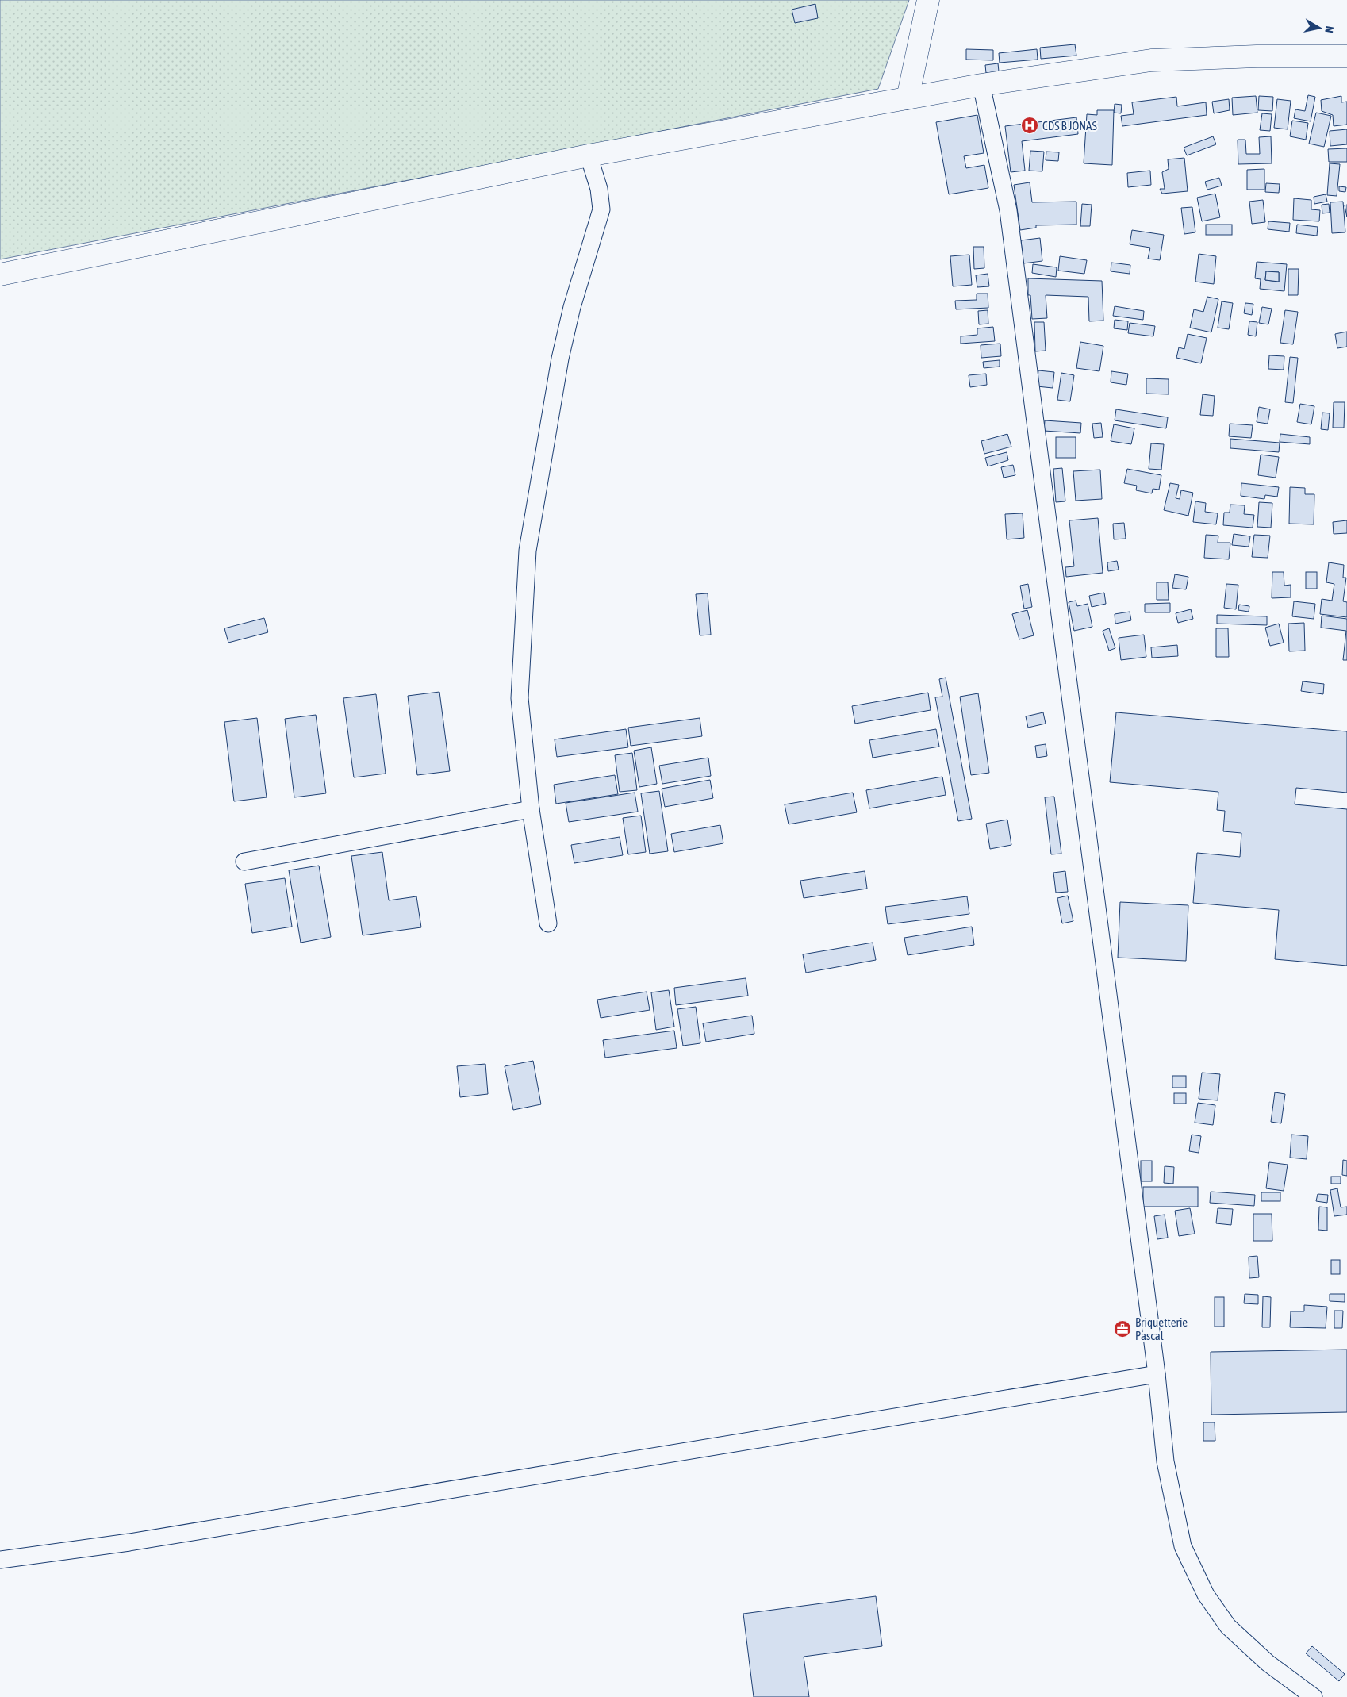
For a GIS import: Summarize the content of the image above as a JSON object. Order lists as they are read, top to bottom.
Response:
{
  "places": {
    "hospital": ["CDS B JONAS"],
    "office": ["Briquetterie Pascal"]
  },
  "north": "right"
}
